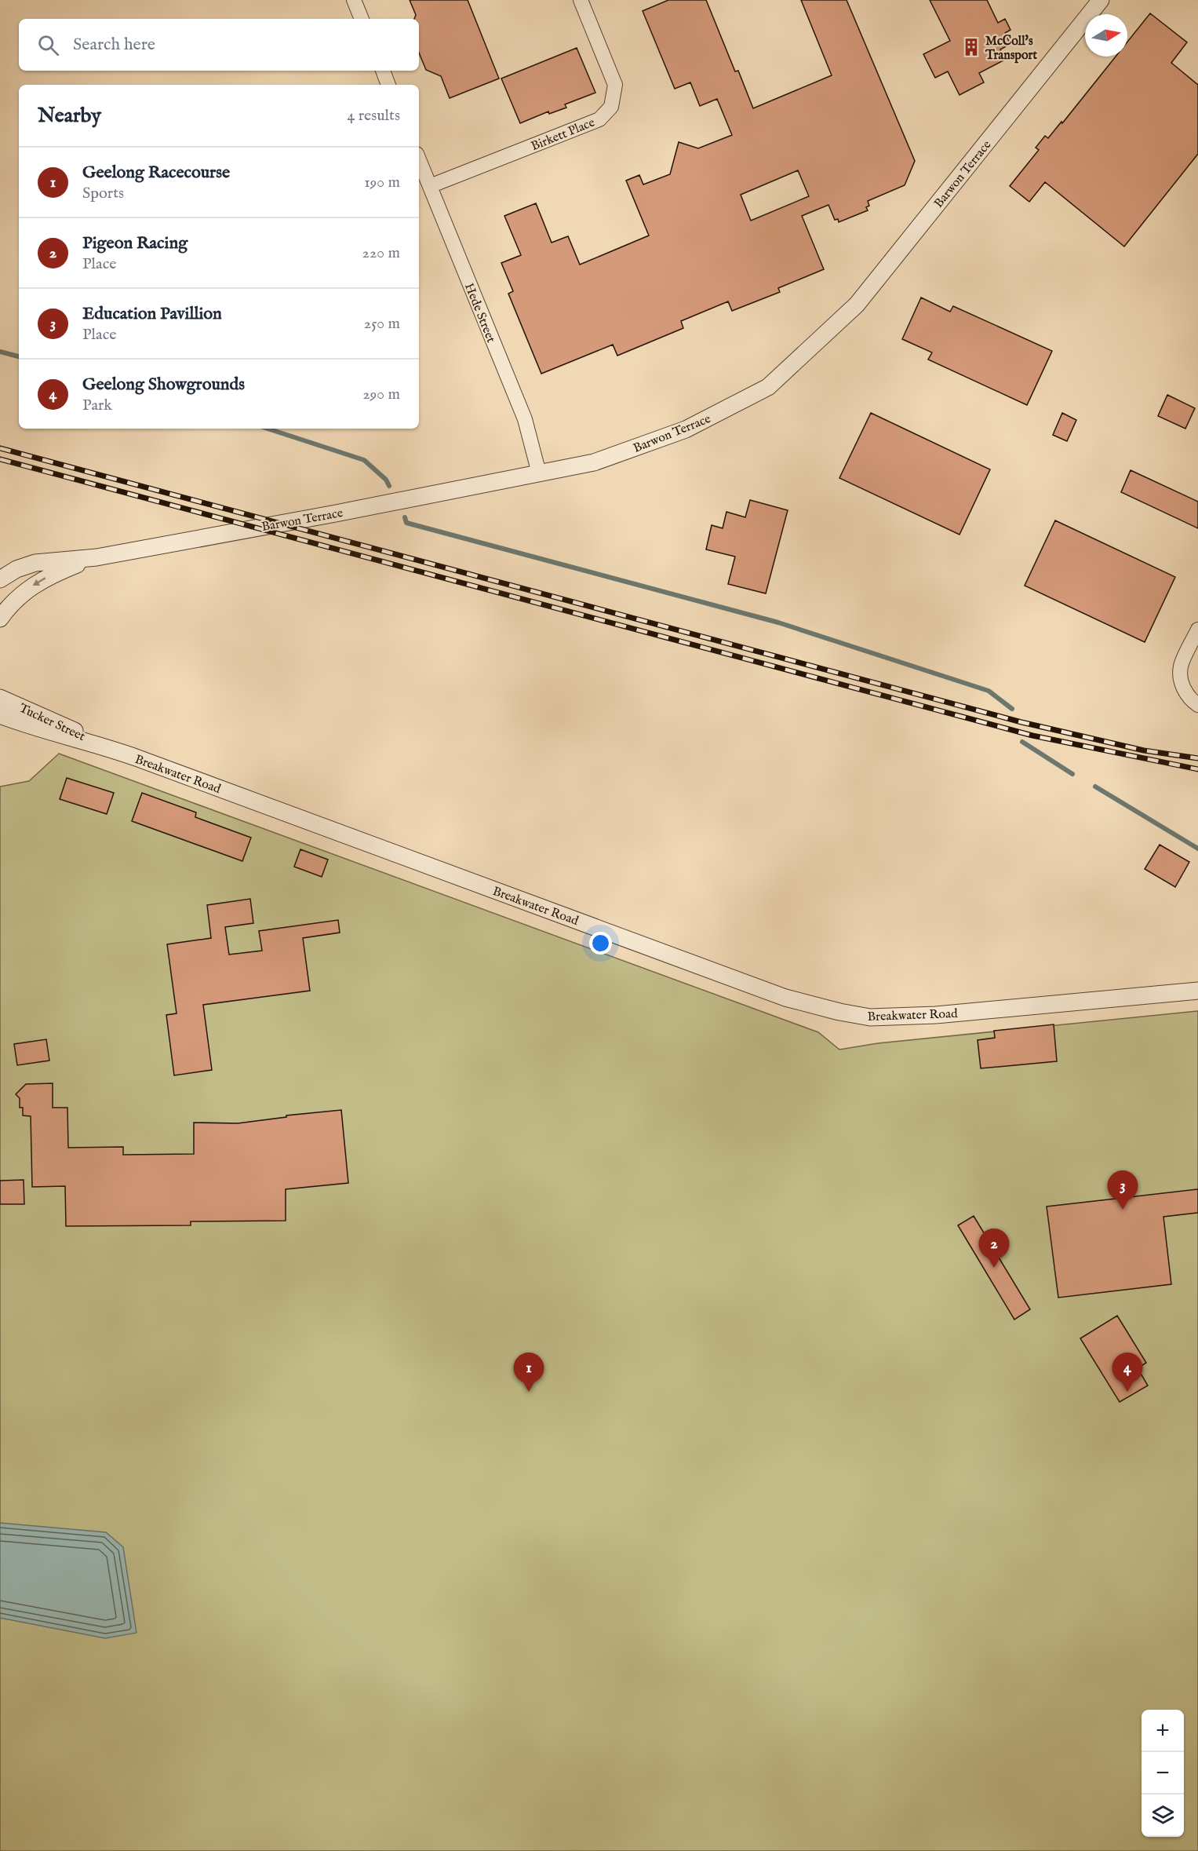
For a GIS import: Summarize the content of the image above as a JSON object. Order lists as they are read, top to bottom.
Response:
{
  "streets": {
    "street": [
      "Birkett Place",
      "Barwon Terrace",
      "Hede Street",
      "Tucker Street",
      "Breakwater Road"
    ]
  },
  "crossings": [
    ["Birkett Place", "Hede Street"],
    ["Barwon Terrace", "Hede Street"],
    ["Tucker Street", "Breakwater Road"]
  ],
  "places": {
    "building": ["McColl's Transport"]
  },
  "north": "right",
  "page": {
    "search": "Search here",
    "heading": ["Nearby", "4 results"],
    "list": [
      {
        "mark": "1",
        "name": "Geelong Racecourse",
        "note": "Sports",
        "value": "190 m"
      },
      {
        "mark": "2",
        "name": "Pigeon Racing",
        "note": "Place",
        "value": "220 m"
      },
      {
        "mark": "3",
        "name": "Education Pavillion",
        "note": "Place",
        "value": "250 m"
      },
      {
        "mark": "4",
        "name": "Geelong Showgrounds",
        "note": "Park",
        "value": "290 m"
      }
    ],
    "pins": [
      "3",
      "2",
      "1",
      "4"
    ],
    "map_buttons": ["+", "−"]
  }
}
